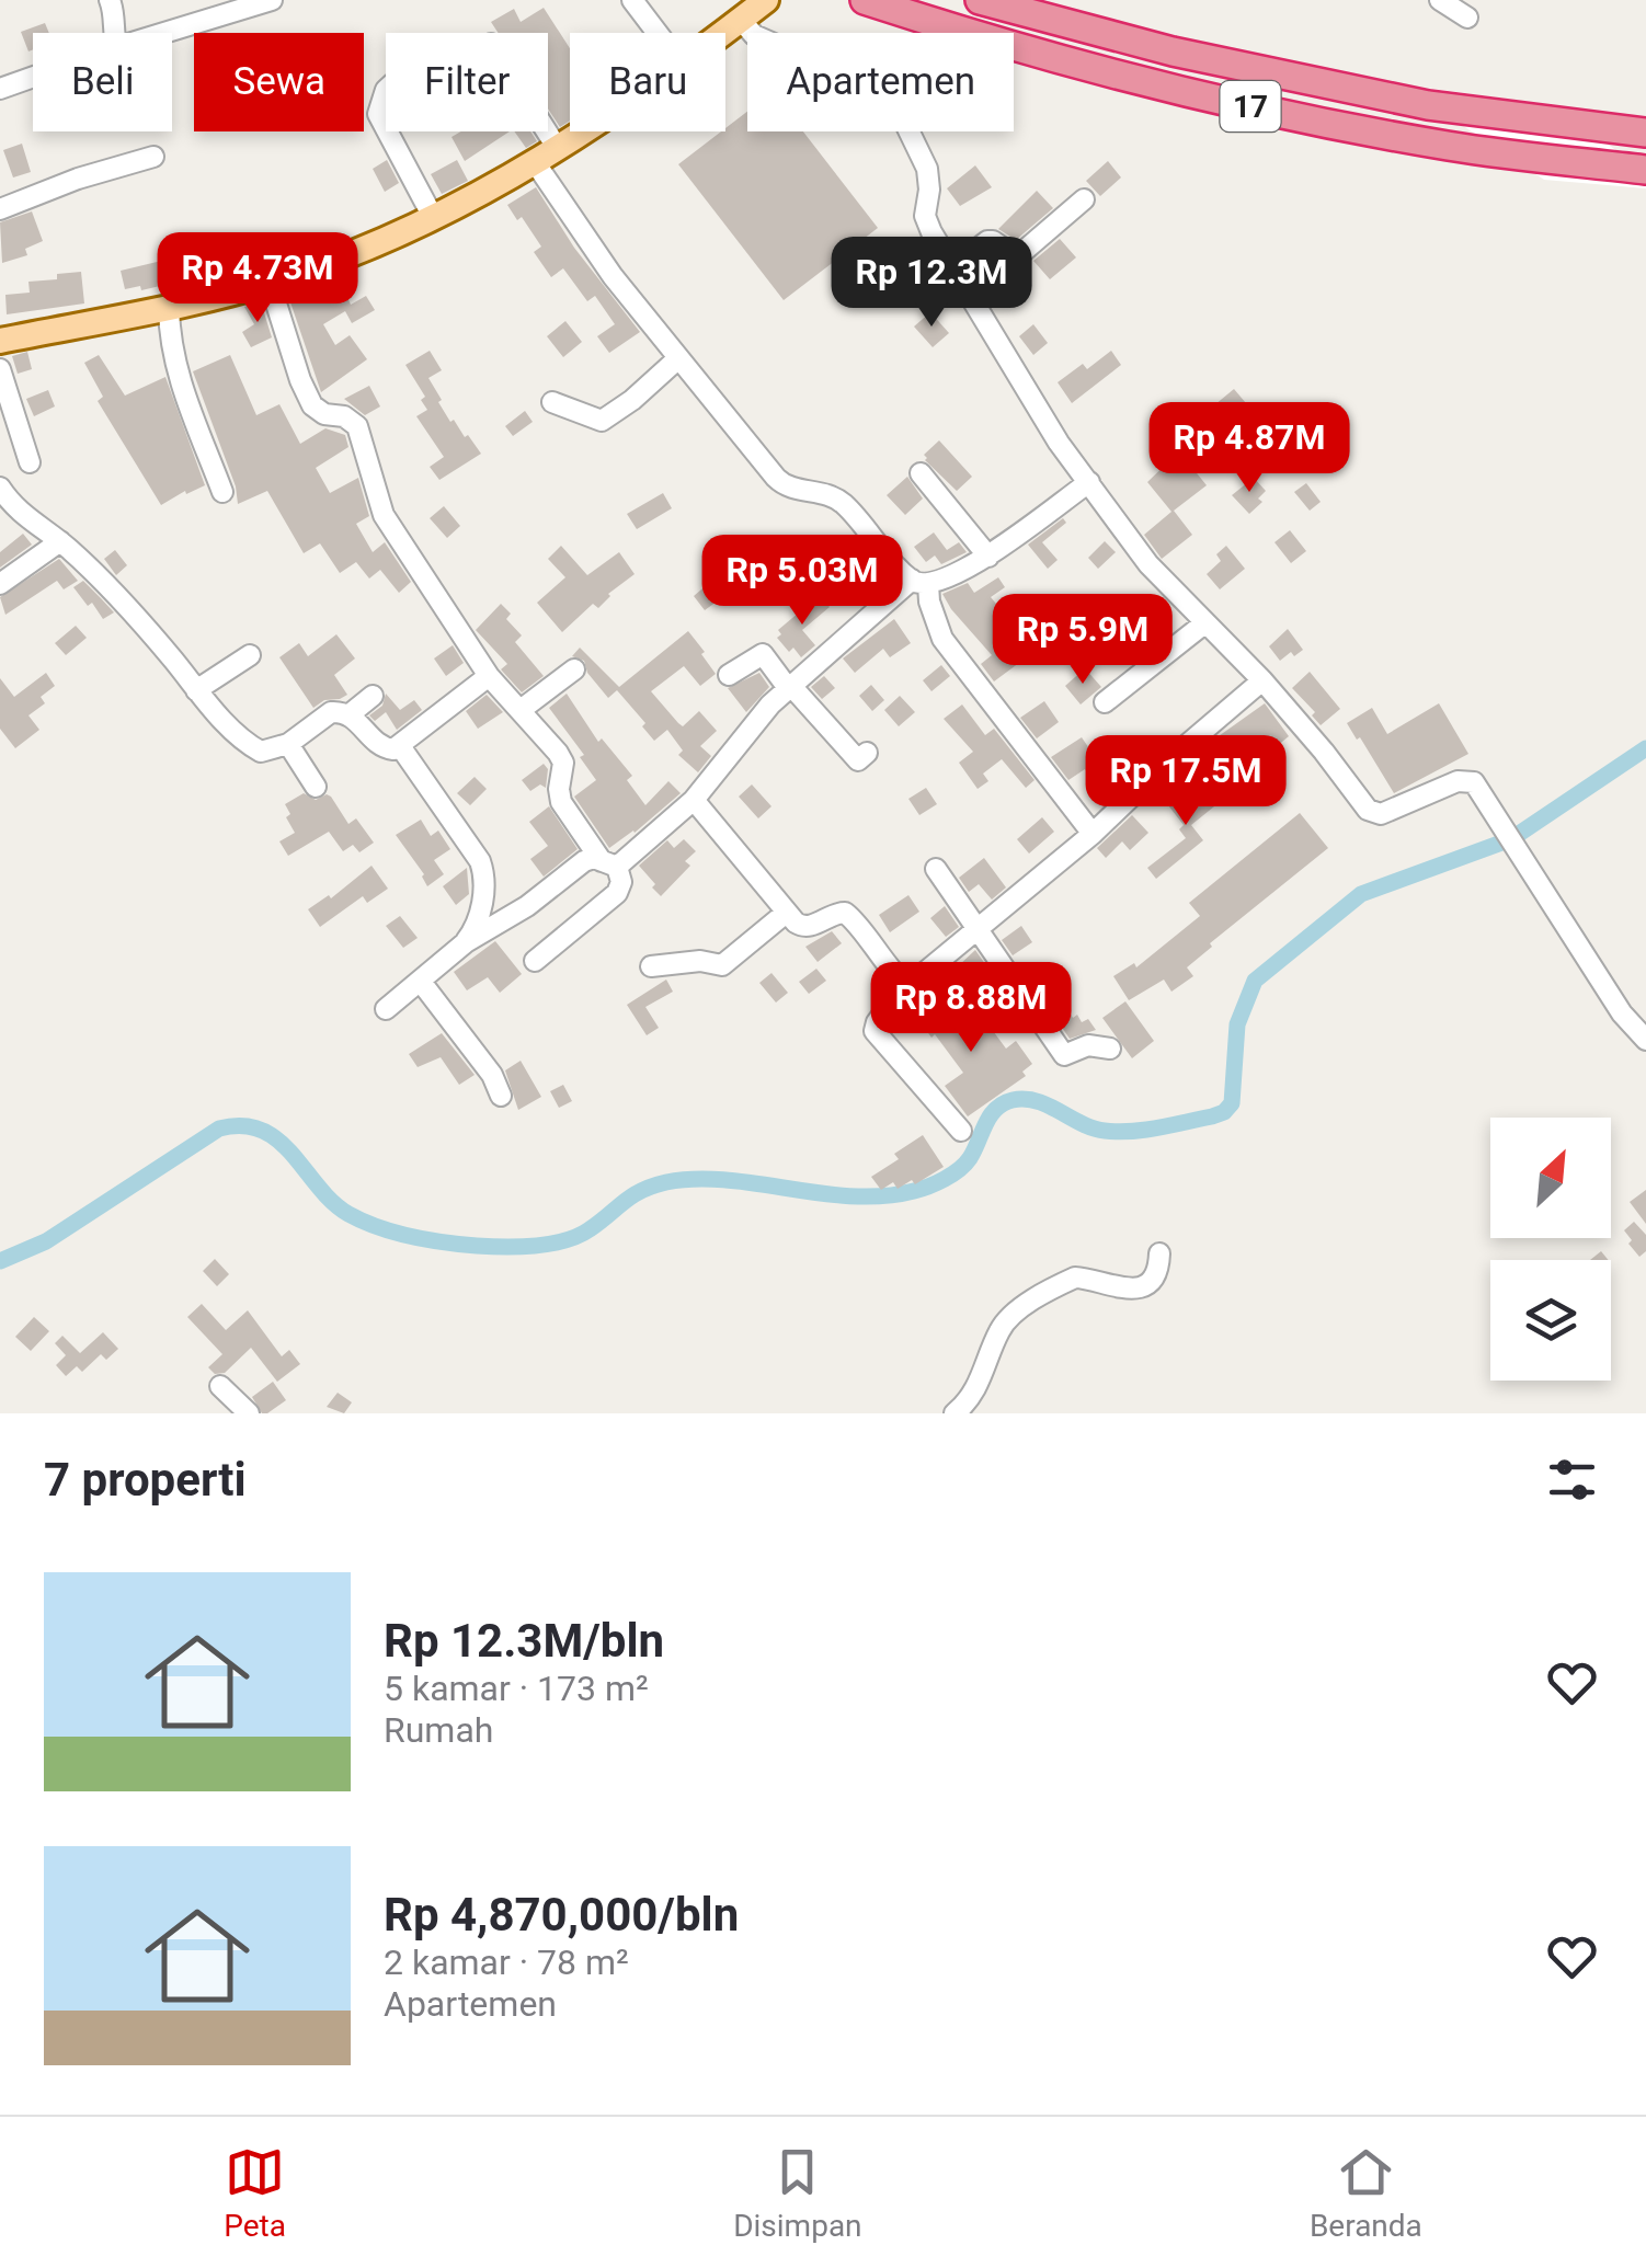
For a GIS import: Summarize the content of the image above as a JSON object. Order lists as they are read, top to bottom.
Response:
{
  "streets": {
    "highway": ["17"]
  },
  "north": "top right",
  "page": {
    "chip": [
      "Beli",
      "Sewa",
      "Filter",
      "Baru",
      "Apartemen"
    ],
    "price": [
      "Rp 4.73M",
      "Rp 12.3M",
      "Rp 4.87M",
      "Rp 5.03M",
      "Rp 5.9M",
      "Rp 17.5M",
      "Rp 8.88M"
    ],
    "heading": "7 properti",
    "list": [
      {
        "name": "Rp 12.3M/bln",
        "note": "5 kamar · 173 m² · Rumah"
      },
      {
        "name": "Rp 4,870,000/bln",
        "note": "2 kamar · 78 m² · Apartemen"
      }
    ],
    "tabs": ["Peta", "Disimpan", "Beranda"]
  }
}
